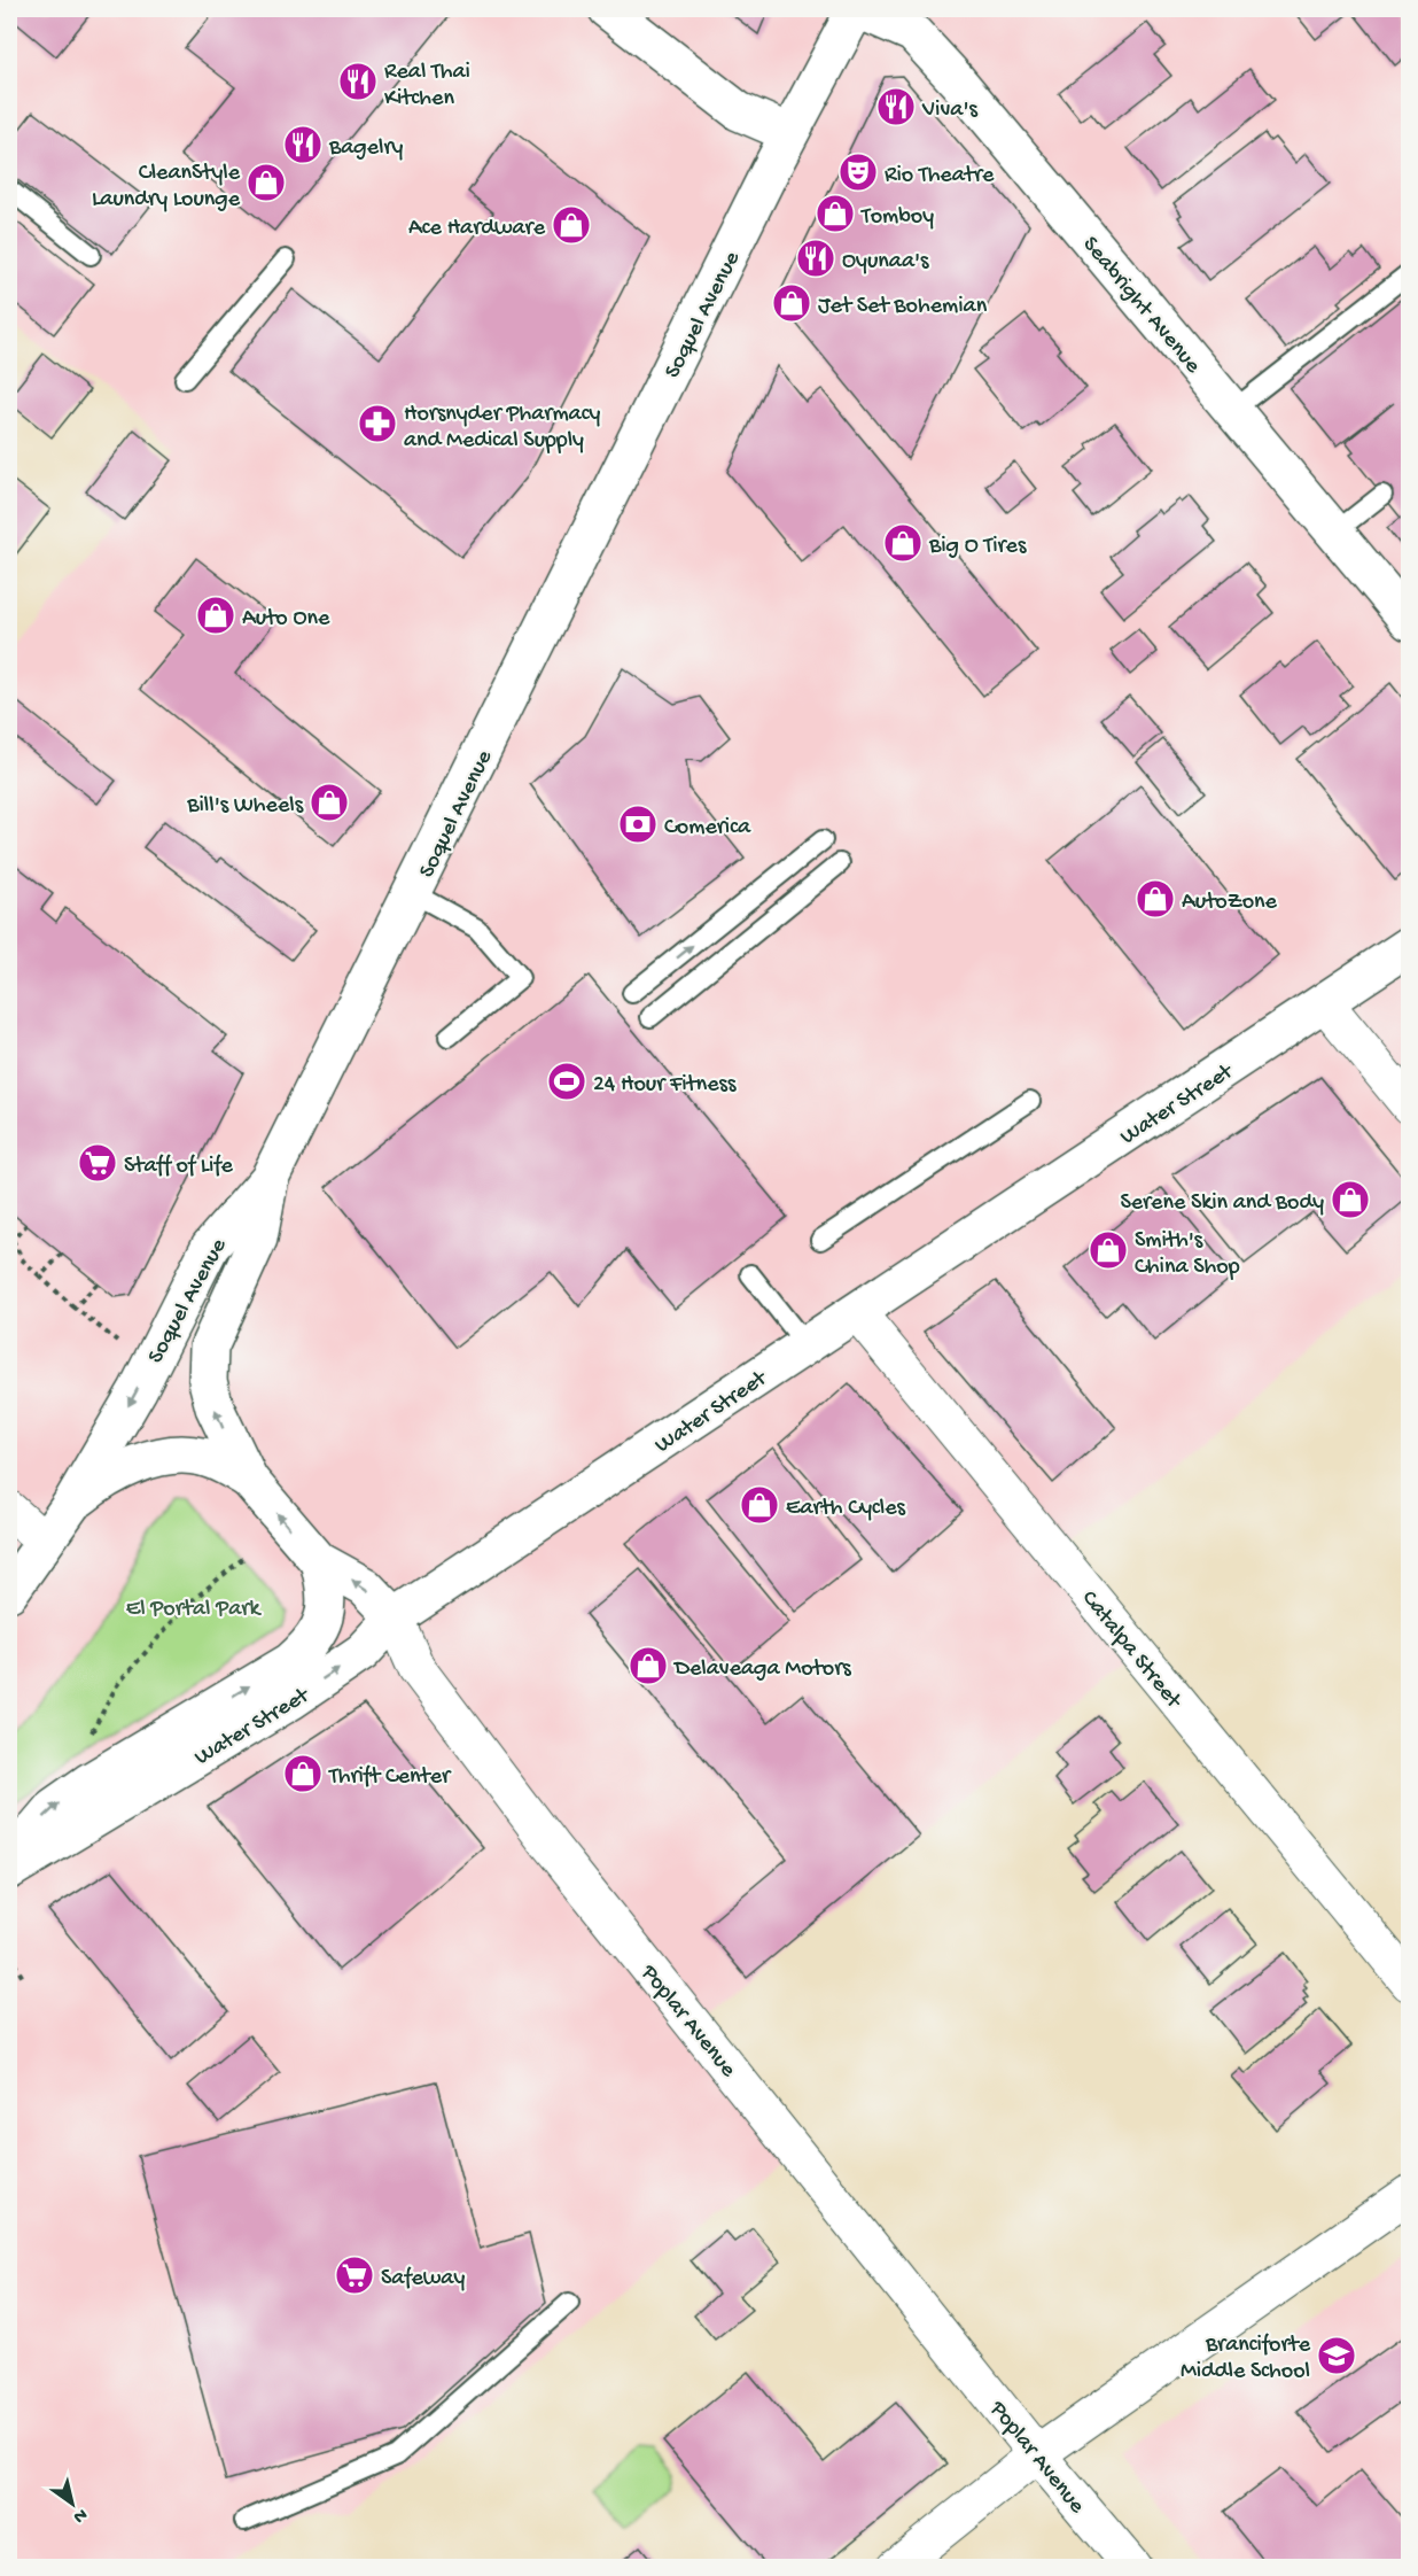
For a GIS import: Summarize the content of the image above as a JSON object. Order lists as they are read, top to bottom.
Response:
{
  "streets": {
    "main road": [
      "Seabright Avenue",
      "Soquel Avenue",
      "Water Street",
      "Poplar Avenue"
    ],
    "street": ["Catalpa Street"]
  },
  "crossings": [
    ["Seabright Avenue", "Soquel Avenue"],
    ["Water Street", "Catalpa Street"],
    ["Water Street", "Poplar Avenue"]
  ],
  "parks": ["El Portal Park"],
  "places": {
    "restaurant": [
      "Real Thai Kitchen",
      "Viva's",
      "Bagelry",
      "Oyunaa's"
    ],
    "theatre": ["Rio Theatre"],
    "shop": [
      "CleanStyle Laundry Lounge",
      "Tomboy",
      "Ace Hardware",
      "Jet Set Bohemian",
      "Big O Tires",
      "Auto One",
      "Bill's Wheels",
      "AutoZone",
      "Serene Skin and Body",
      "Smith's China Shop",
      "Earth Cycles",
      "Delaveaga Motors",
      "Thrift Center"
    ],
    "pharmacy": ["Horsnyder Pharmacy and Medical Supply"],
    "bank": ["Comerica"],
    "sports": ["24 Hour Fitness"],
    "supermarket": ["Staff of Life", "Safeway"],
    "school or university": ["Branciforte Middle School"]
  },
  "north": "bottom right"
}
